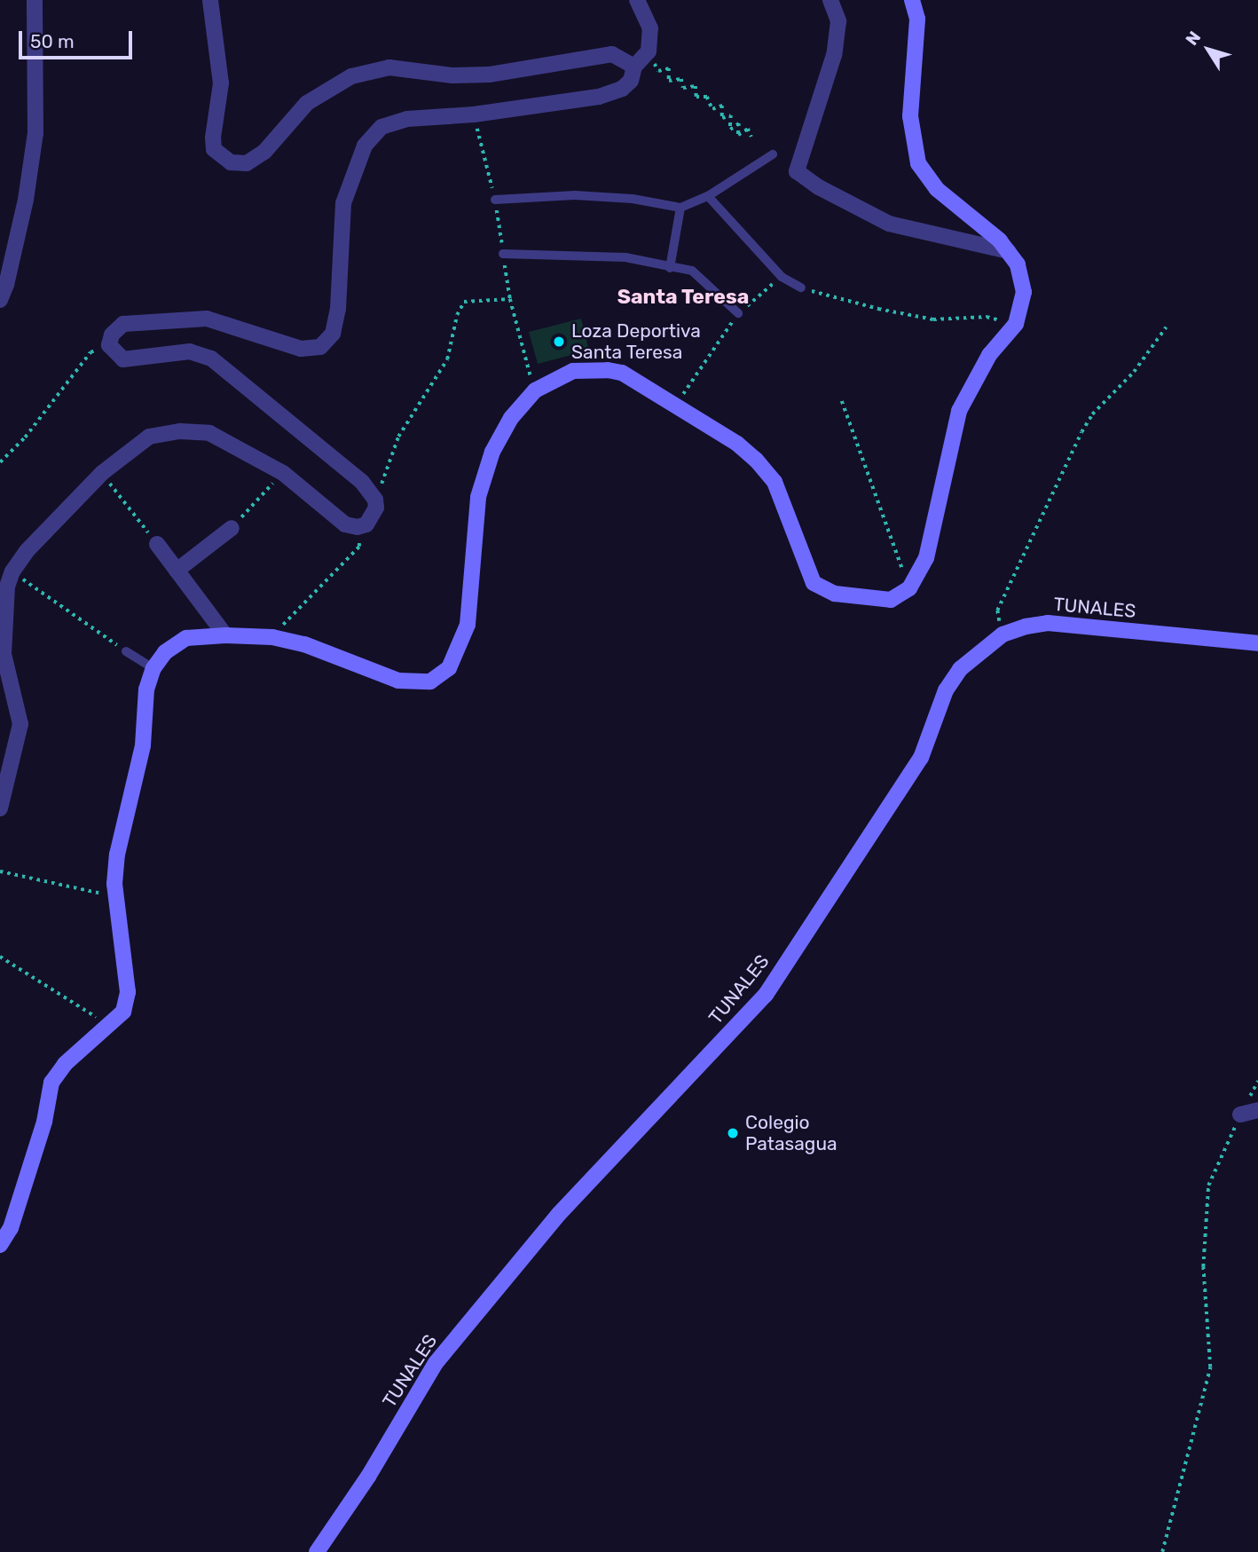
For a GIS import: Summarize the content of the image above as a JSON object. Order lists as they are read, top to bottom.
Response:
{
  "streets": {
    "street": ["TUNALES"]
  },
  "districts": ["Santa Teresa"],
  "places": ["Loza Deportiva Santa Teresa", "Colegio Patasagua"],
  "scale_bar": "50 m",
  "north": "top left"
}
